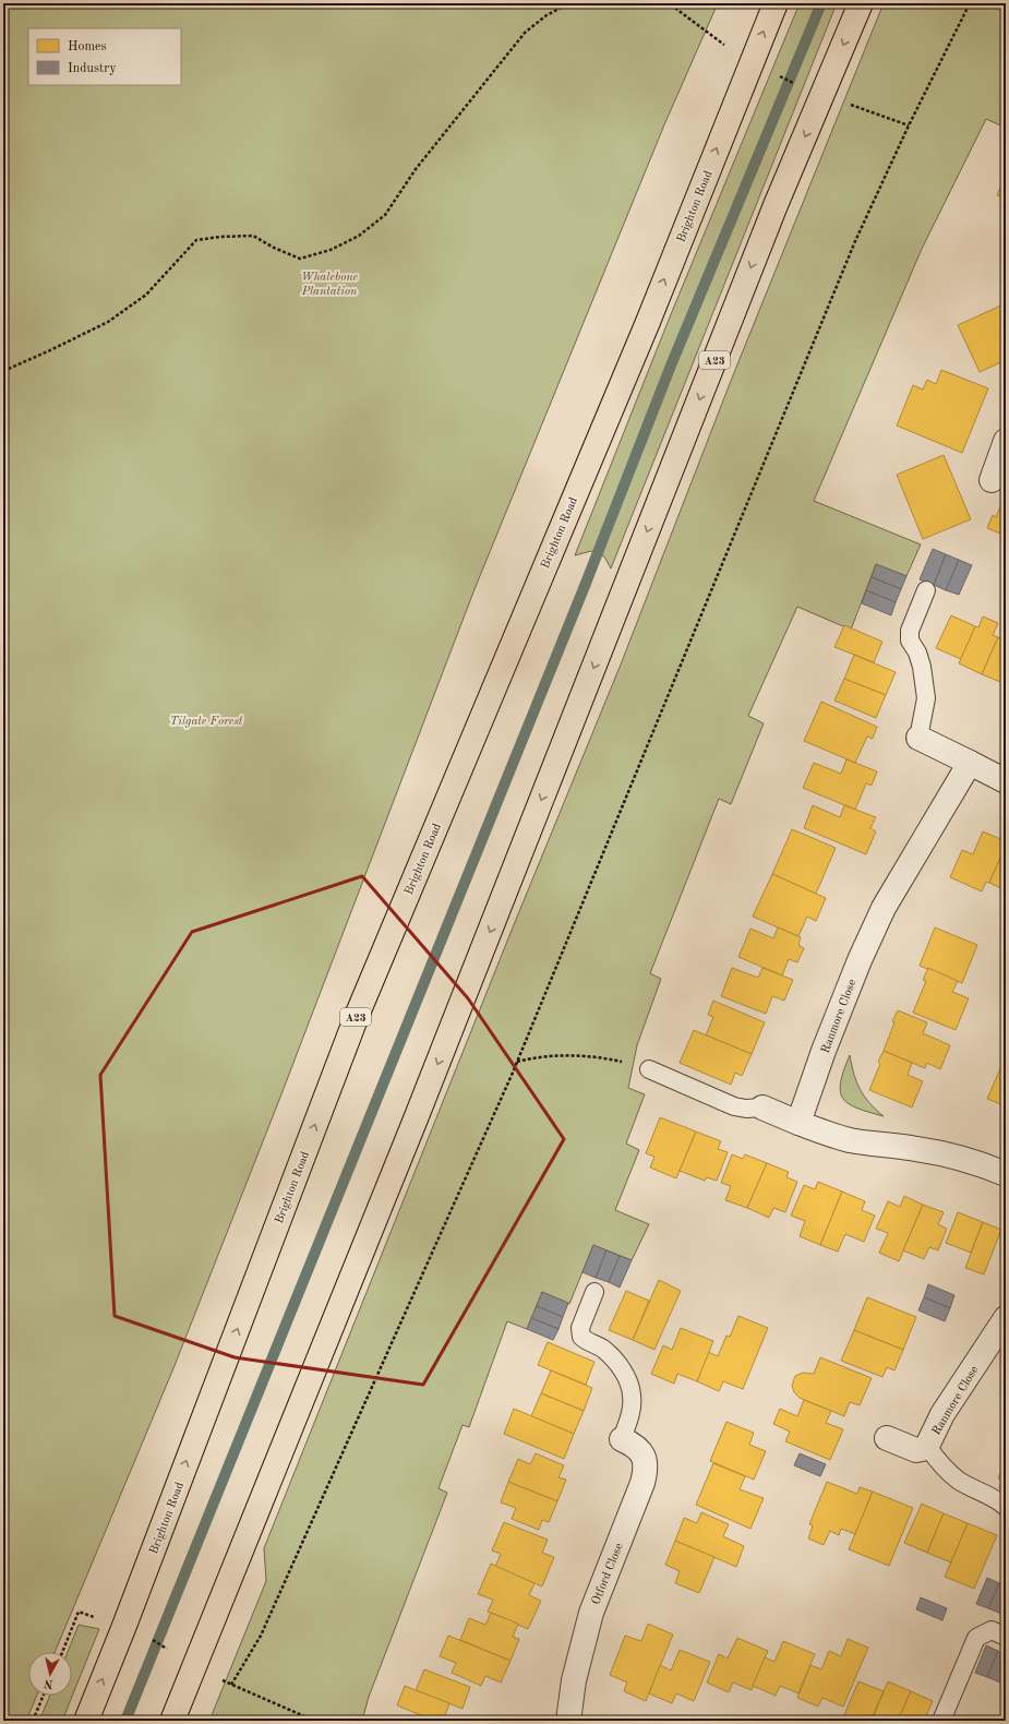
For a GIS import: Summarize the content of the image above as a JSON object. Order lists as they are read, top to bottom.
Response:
{
  "streets": {
    "main road": ["Brighton Road", "A23"],
    "street": ["Ranmore Close", "Otford Close"]
  },
  "parks": ["Whalebone Plantation", "Tilgate Forest"],
  "legend": ["Homes", "Industry"],
  "north": "bottom"
}
